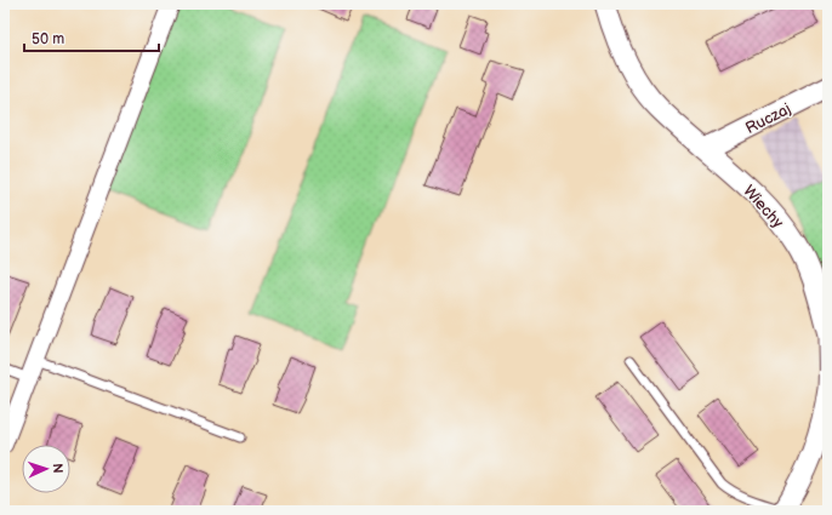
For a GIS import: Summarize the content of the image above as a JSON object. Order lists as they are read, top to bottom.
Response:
{
  "streets": {
    "street": ["Ruczaj", "Wiechy"]
  },
  "crossings": [
    ["Ruczaj", "Wiechy"]
  ],
  "scale_bar": "50 m",
  "north": "right"
}
